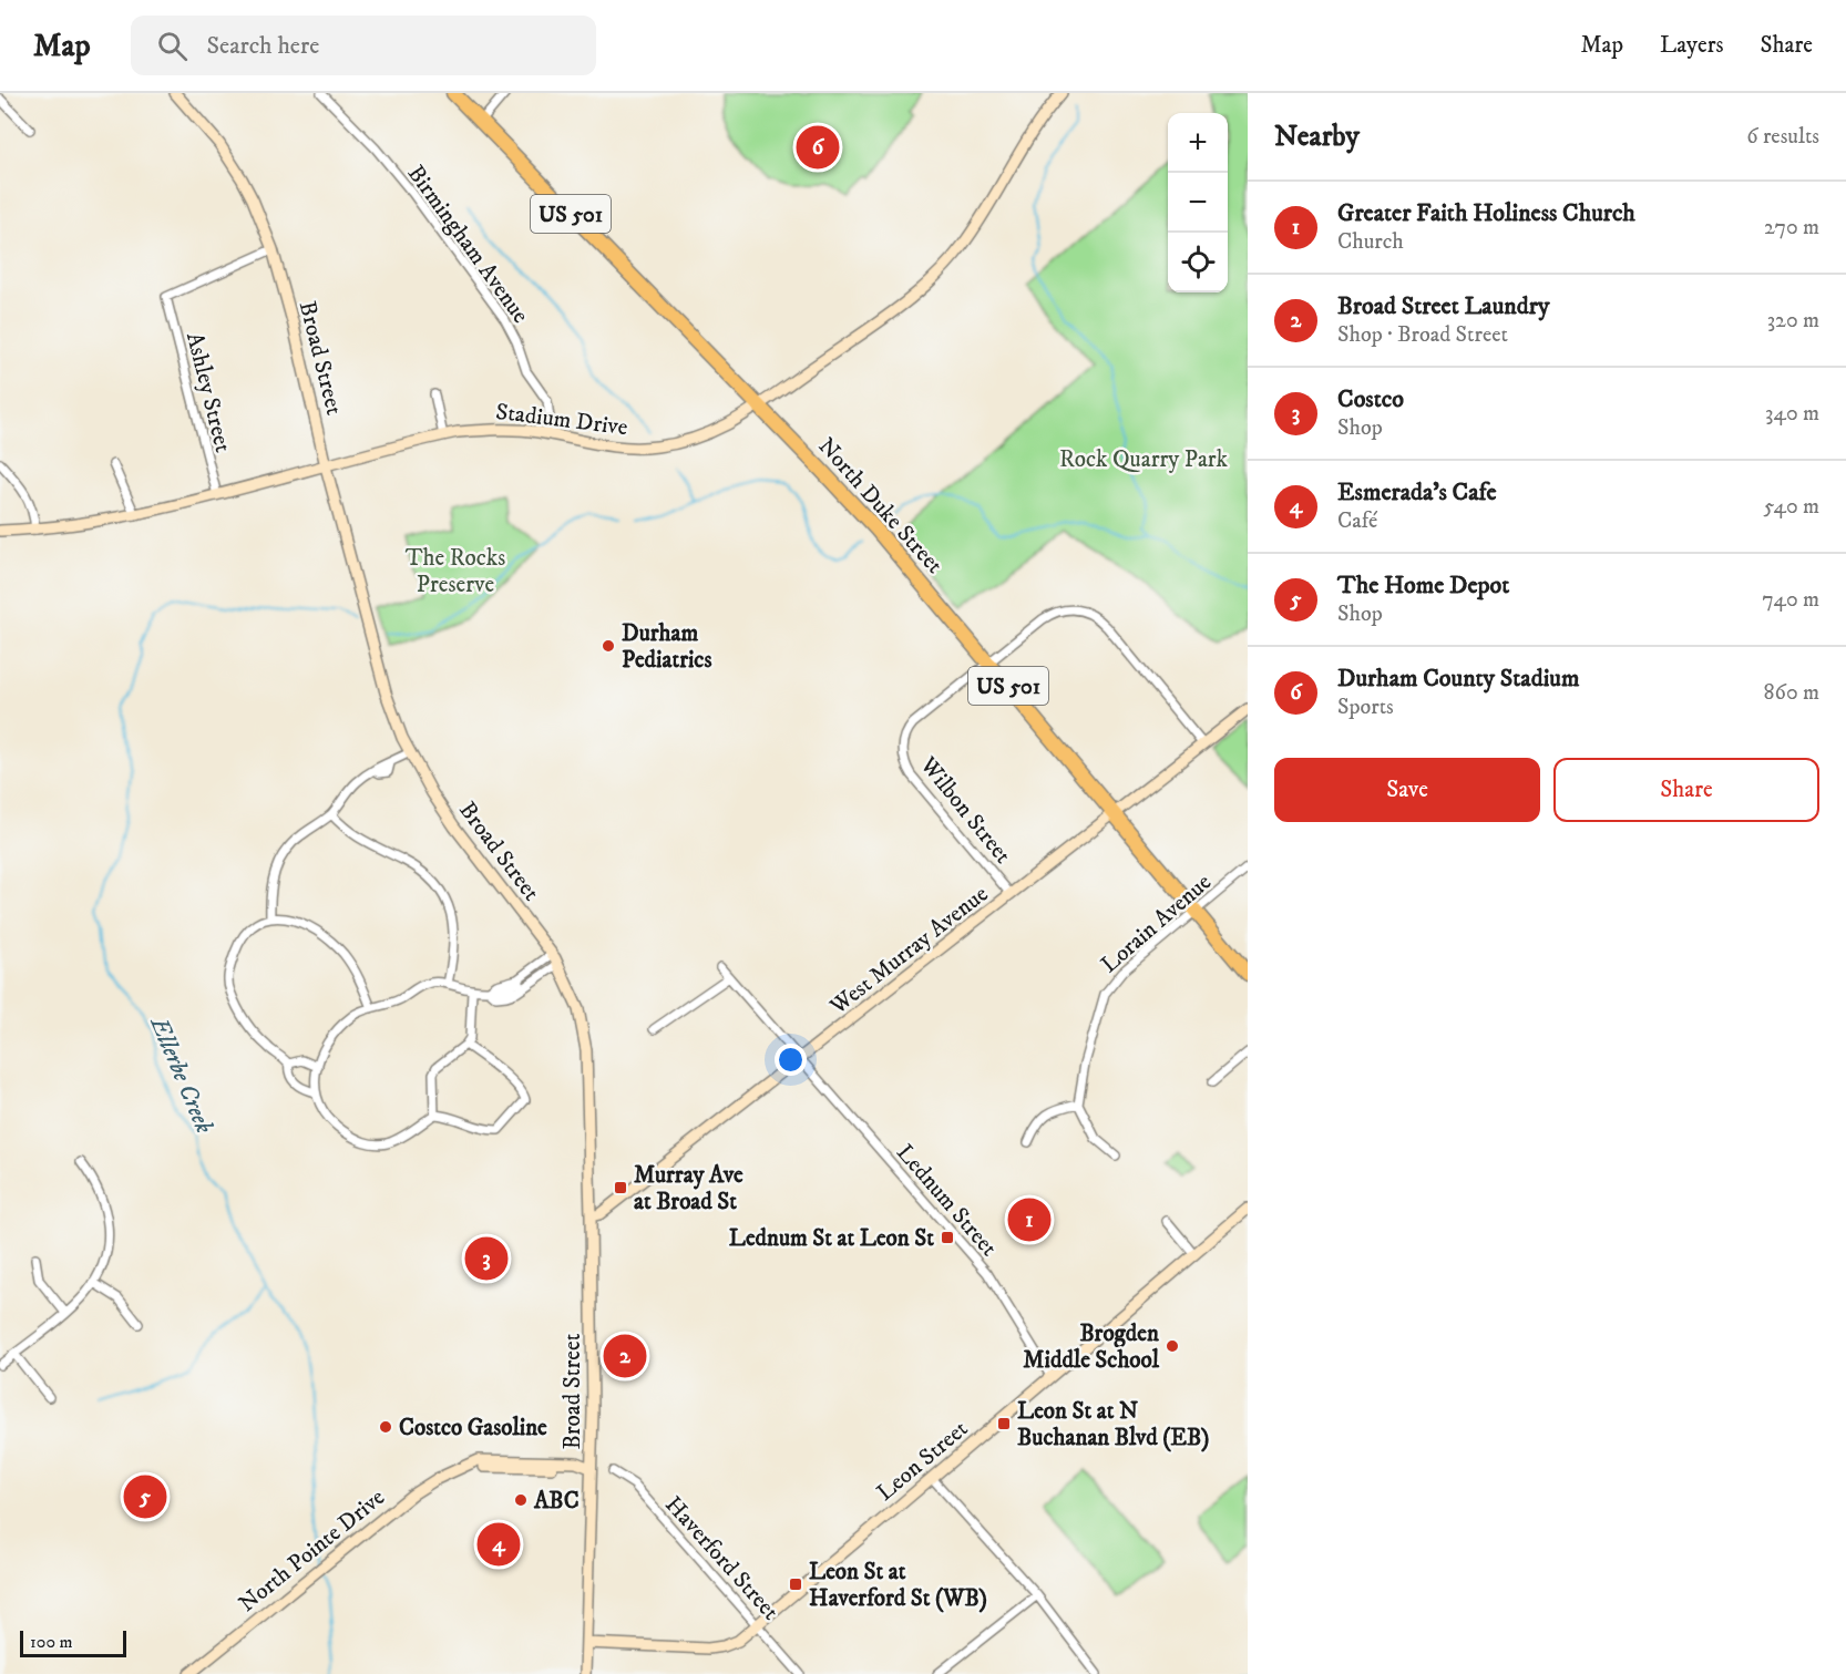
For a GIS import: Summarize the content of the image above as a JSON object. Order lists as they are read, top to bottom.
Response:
{
  "streets": {
    "highway": ["US 501", "North Duke Street"],
    "street": [
      "Birmingham Avenue",
      "Broad Street",
      "Ashley Street",
      "Stadium Drive",
      "Wilbon Street",
      "Lorain Avenue",
      "West Murray Avenue",
      "Lednum Street",
      "Leon Street",
      "North Pointe Drive",
      "Haverford Street"
    ]
  },
  "crossings": [
    ["Birmingham Avenue", "Stadium Drive"],
    ["Broad Street", "Ashley Street"],
    ["Broad Street", "Stadium Drive"],
    ["Broad Street", "West Murray Avenue"],
    ["Broad Street", "Leon Street"],
    ["Broad Street", "North Pointe Drive"],
    ["Ashley Street", "Stadium Drive"],
    ["Stadium Drive", "North Duke Street"],
    ["North Duke Street", "Wilbon Street"],
    ["North Duke Street", "Lorain Avenue"],
    ["North Duke Street", "West Murray Avenue"],
    ["Wilbon Street", "West Murray Avenue"],
    ["West Murray Avenue", "Lednum Street"],
    ["Lednum Street", "Leon Street"],
    ["Leon Street", "Haverford Street"]
  ],
  "water": ["Ellerbe Creek"],
  "parks": ["Rock Quarry Park", "The Rocks Preserve"],
  "places": {
    "other": [
      "Durham Pediatrics",
      "Brogden Middle School",
      "Costco Gasoline",
      "ABC"
    ],
    "transit": [
      "Murray Ave at Broad St",
      "Lednum St at Leon St",
      "Leon St at N Buchanan Blvd (EB)",
      "Leon St at Haverford St (WB)"
    ]
  },
  "scale_bar": "100 m",
  "page": {
    "header": "Map",
    "search": "Search here",
    "nav": ["Map", "Layers", "Share"],
    "heading": ["Nearby", "6 results"],
    "map_buttons": ["+", "−"],
    "pins": [
      "6",
      "1",
      "3",
      "2",
      "5",
      "4"
    ],
    "list": [
      {
        "mark": "1",
        "name": "Greater Faith Holiness Church",
        "note": "Church",
        "value": "270 m"
      },
      {
        "mark": "2",
        "name": "Broad Street Laundry",
        "note": "Shop · Broad Street",
        "value": "320 m"
      },
      {
        "mark": "3",
        "name": "Costco",
        "note": "Shop",
        "value": "340 m"
      },
      {
        "mark": "4",
        "name": "Esmerada's Cafe",
        "note": "Café",
        "value": "540 m"
      },
      {
        "mark": "5",
        "name": "The Home Depot",
        "note": "Shop",
        "value": "740 m"
      },
      {
        "mark": "6",
        "name": "Durham County Stadium",
        "note": "Sports",
        "value": "860 m"
      }
    ],
    "buttons": ["Save", "Share"],
    "scale": "100 m"
  }
}
